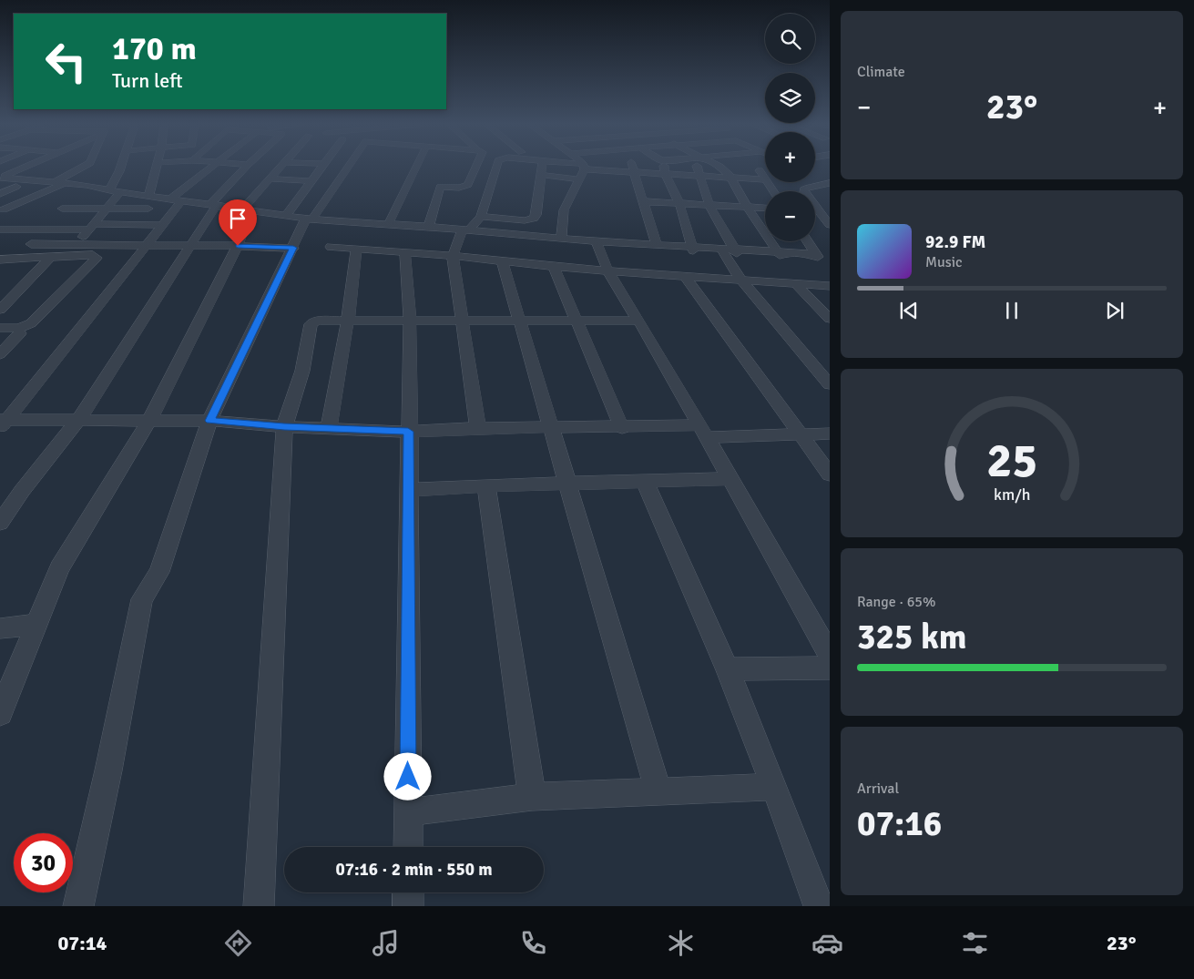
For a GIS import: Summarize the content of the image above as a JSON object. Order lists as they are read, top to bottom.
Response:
{
  "page": {
    "tile": [
      "Climate",
      ["Range · 65%", "325 km"],
      ["Arrival", "07:16"]
    ],
    "map_buttons": ["+", "−"],
    "turn": ["170 m", "Turn left"],
    "heat": ["−", "23°", "+"],
    "song": ["92.9 FM", "Music"],
    "limit": "30",
    "trip": "07:16 · 2 min · 550 m",
    "tabs": ["07:14", "23°"],
    "gauge": ["25", "km/h"]
  }
}
